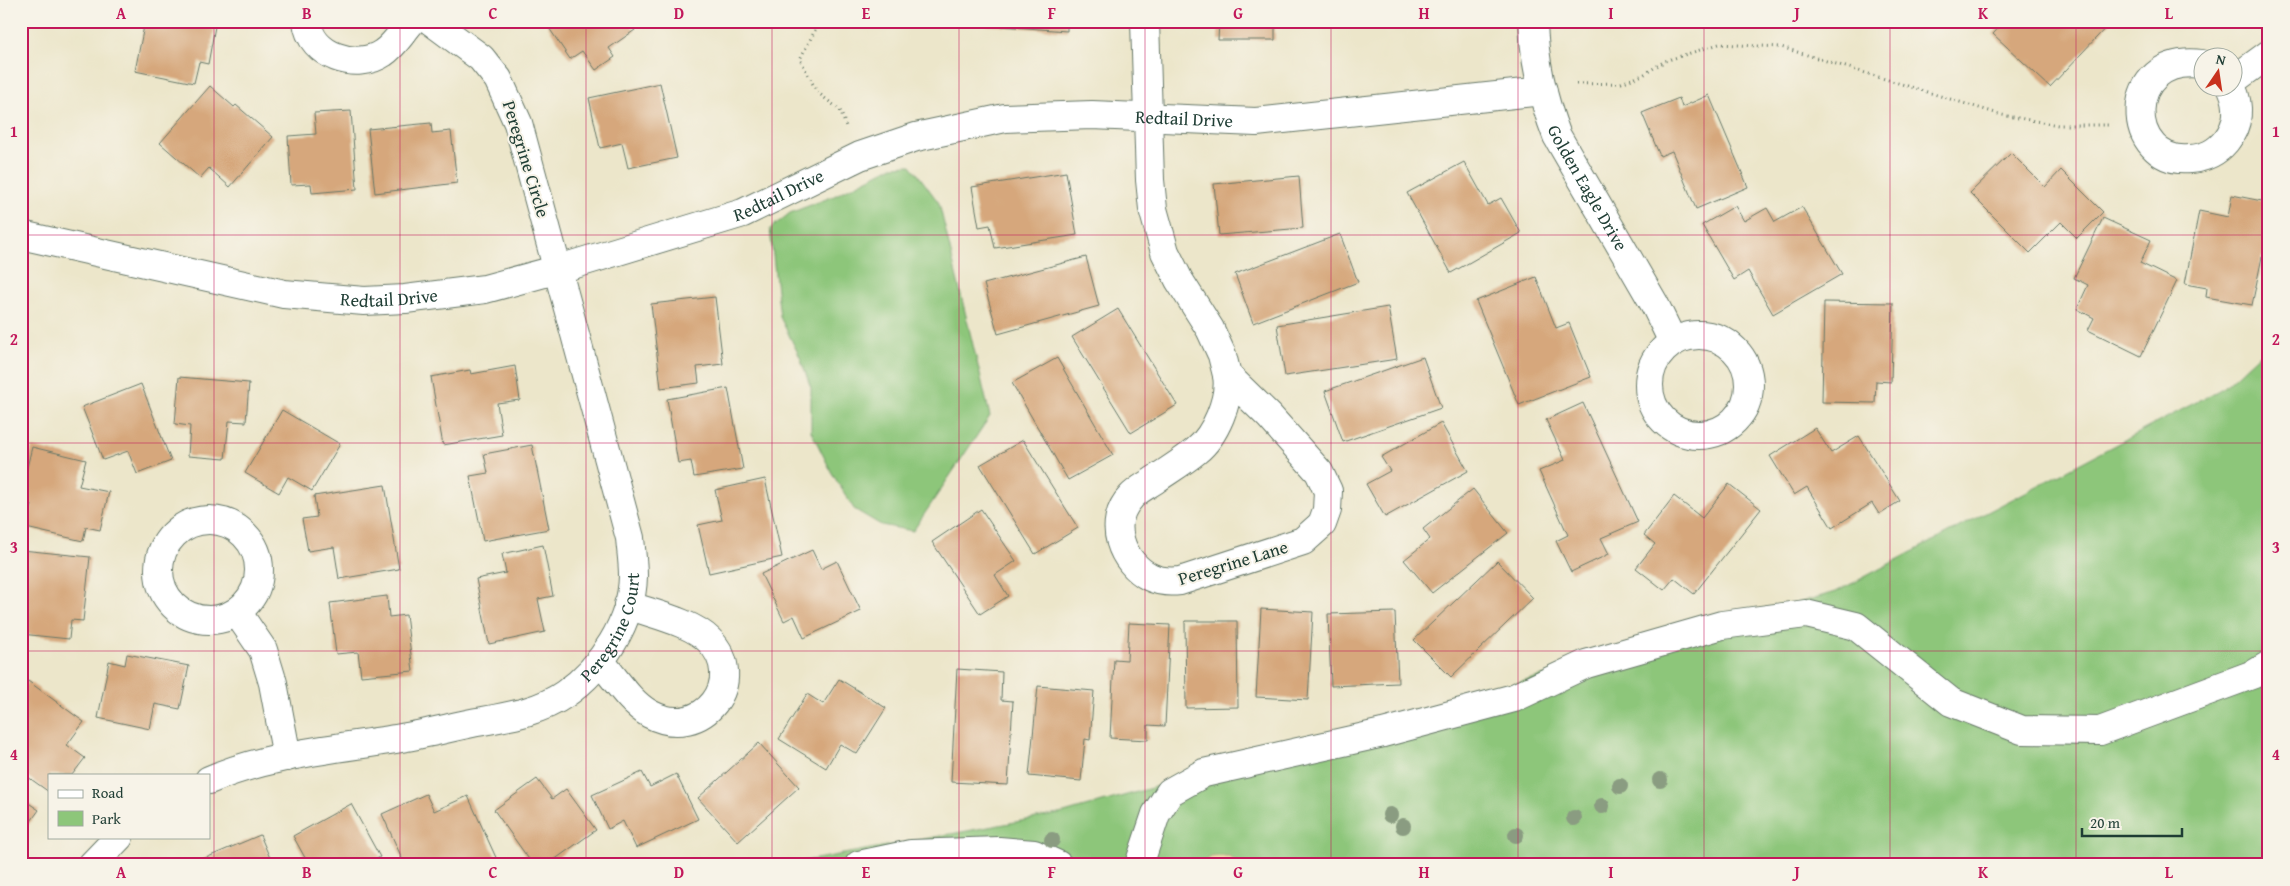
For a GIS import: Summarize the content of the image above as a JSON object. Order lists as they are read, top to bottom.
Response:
{
  "streets": {
    "street": [
      "Redtail Drive",
      "Peregrine Circle",
      "Golden Eagle Drive",
      "Peregrine Lane",
      "Peregrine Court"
    ]
  },
  "crossings": [
    ["Redtail Drive", "Peregrine Circle"],
    ["Redtail Drive", "Golden Eagle Drive"],
    ["Redtail Drive", "Peregrine Lane"],
    ["Redtail Drive", "Peregrine Court"],
    ["Peregrine Circle", "Peregrine Court"]
  ],
  "legend": ["Road", "Park"],
  "scale_bar": "20 m",
  "north": "top",
  "grid": {
    "columns": [
      "A",
      "B",
      "C",
      "D",
      "E",
      "F",
      "G",
      "H",
      "I",
      "J",
      "K",
      "L"
    ],
    "rows": [
      "1",
      "2",
      "3",
      "4"
    ]
  }
}
